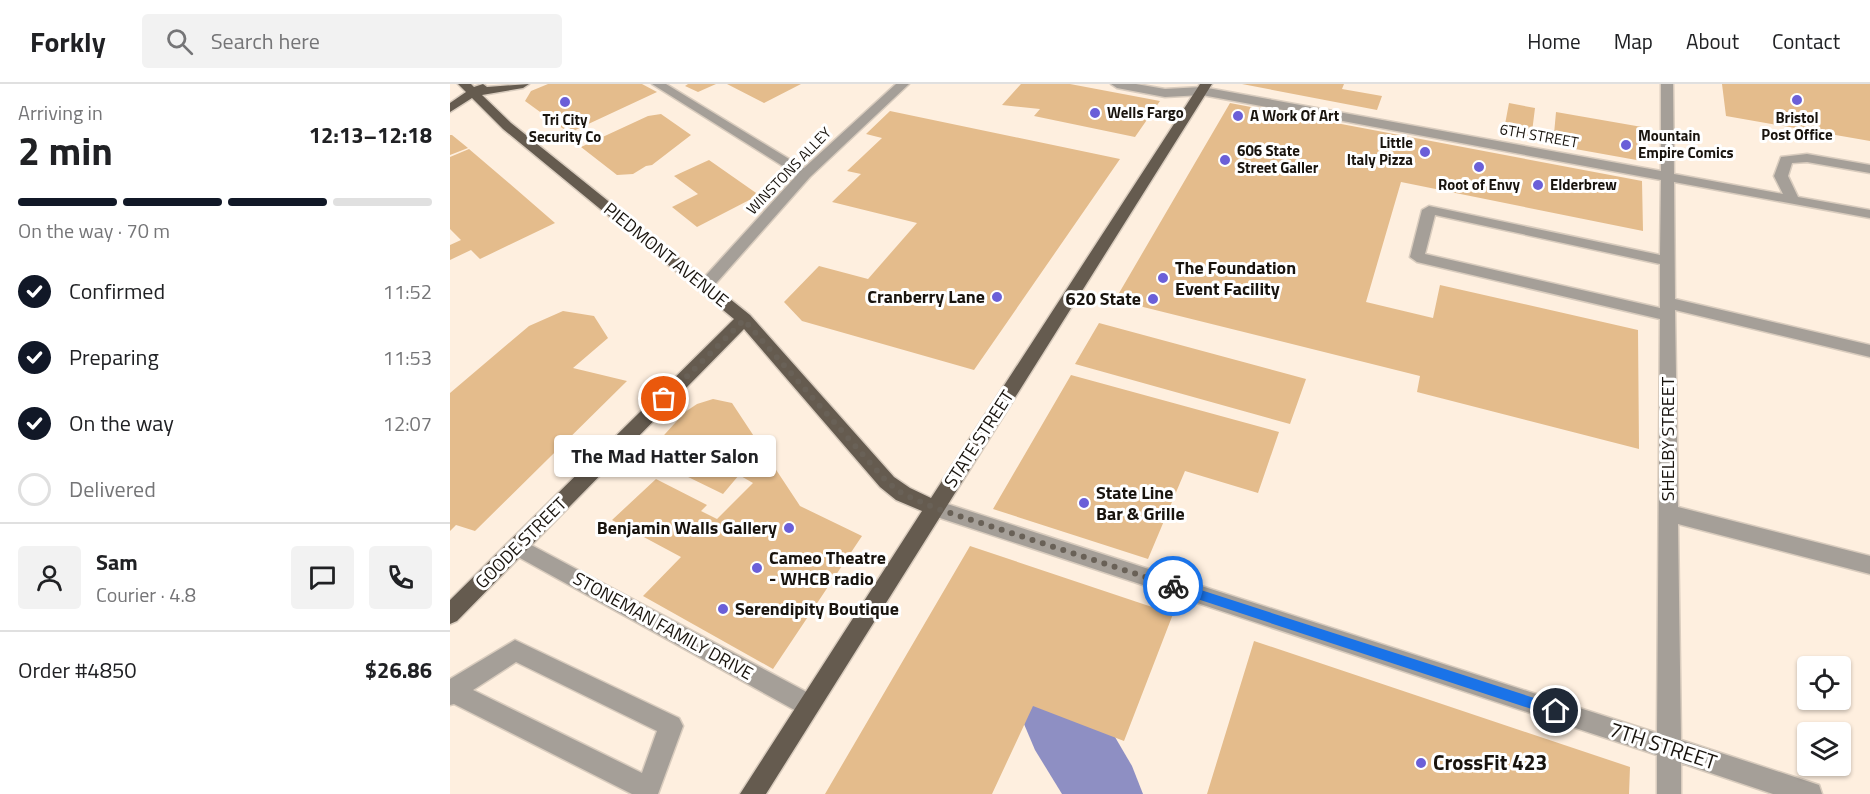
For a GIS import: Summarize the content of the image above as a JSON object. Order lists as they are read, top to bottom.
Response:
{
  "streets": {
    "main road": ["PIEDMONT AVENUE", "STATE STREET", "GOODE STREET"],
    "street": [
      "6TH STREET",
      "WINSTONS ALLEY",
      "SHELBY STREET",
      "STONEMAN FAMILY DRIVE",
      "7TH STREET"
    ]
  },
  "crossings": [
    ["6TH STREET", "STATE STREET"],
    ["6TH STREET", "SHELBY STREET"],
    ["WINSTONS ALLEY", "PIEDMONT AVENUE"],
    ["PIEDMONT AVENUE", "STATE STREET"],
    ["PIEDMONT AVENUE", "GOODE STREET"],
    ["PIEDMONT AVENUE", "7TH STREET"],
    ["STATE STREET", "STONEMAN FAMILY DRIVE"],
    ["STATE STREET", "7TH STREET"],
    ["SHELBY STREET", "7TH STREET"],
    ["GOODE STREET", "STONEMAN FAMILY DRIVE"]
  ],
  "places": [
    "Bristol Post Office",
    "Tri City Security Co",
    "Wells Fargo",
    "A Work Of Art",
    "Mountain Empire Comics",
    "Little Italy Pizza",
    "606 State Street Galler",
    "Root of Envy",
    "Elderbrew",
    "The Foundation Event Facility",
    "Cranberry Lane",
    "620 State",
    "The Mad Hatter Salon",
    "State Line Bar & Grille",
    "Benjamin Walls Gallery",
    "Cameo Theatre - WHCB radio",
    "Serendipity Boutique",
    "CrossFit 423"
  ],
  "page": {
    "header": "Forkly",
    "search": "Search here",
    "nav": [
      "Home",
      "Map",
      "About",
      "Contact"
    ],
    "heading": ["2 min", "Arriving in", "12:13–12:18"],
    "panel": [
      "Sam",
      "Courier · 4.8",
      "Order #4850",
      "$26.86"
    ],
    "bar": "On the way · 70 m",
    "list": [
      ["Confirmed", "11:52"],
      ["Preparing", "11:53"],
      ["On the way", "12:07"],
      "Delivered"
    ],
    "bubble": "The Mad Hatter Salon"
  }
}
